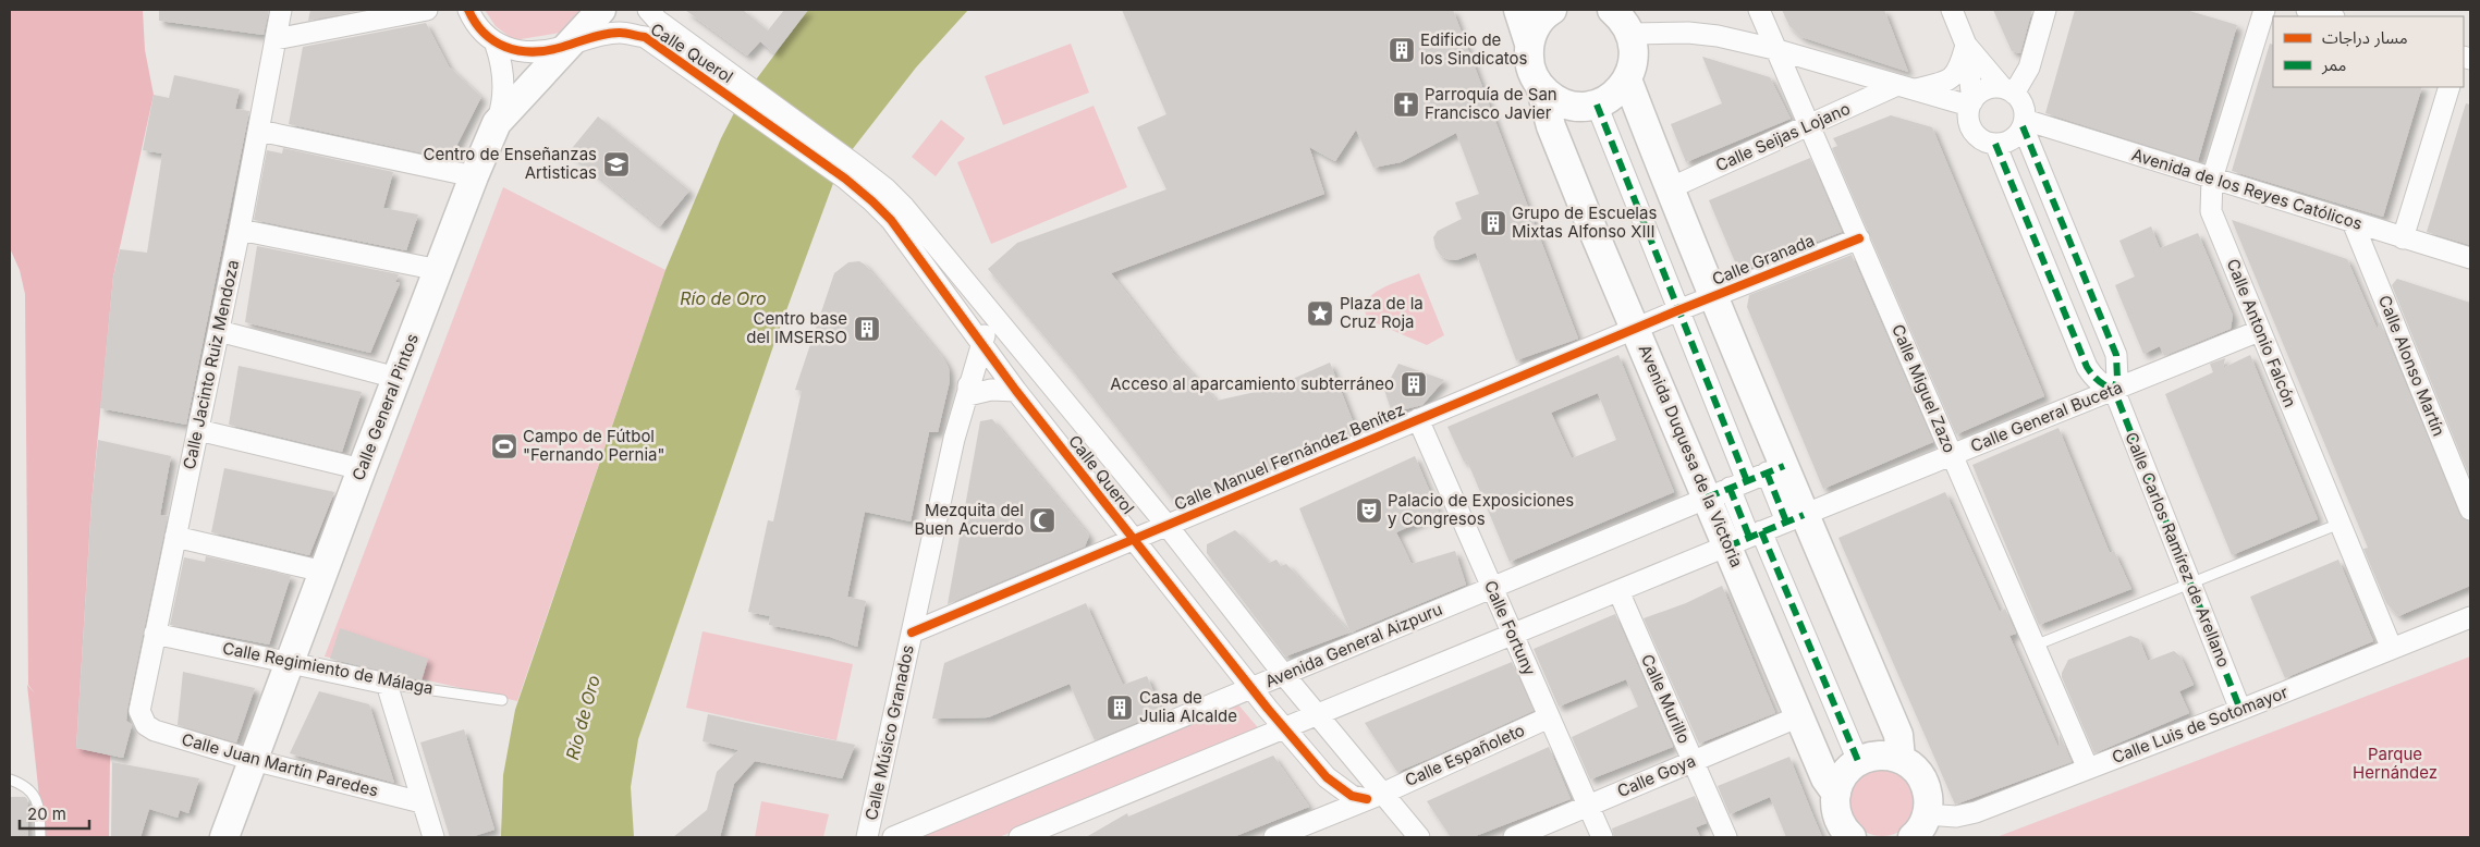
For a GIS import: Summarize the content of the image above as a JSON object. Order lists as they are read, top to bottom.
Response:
{
  "streets": {
    "main road": ["Calle General Pintos", "Avenida Duquesa de la Victoria"],
    "street": [
      "Calle Querol",
      "Calle Seijas Lojano",
      "Avenida de los Reyes Católicos",
      "Calle Granada",
      "Calle Antonio Falcón",
      "Calle Jacinto Ruiz Mendoza",
      "Calle Alonso Martín",
      "Calle Miguel Zazo",
      "Calle General Buceta",
      "Calle Manuel Fernández Benítez",
      "Calle Carlos Ramírez de Arellano",
      "Calle Fortuny",
      "Avenida General Aizpuru",
      "Calle Regimiento de Málaga",
      "Calle Murillo",
      "Calle Luis de Sotomayor",
      "Calle Músico Granados",
      "Calle Españoleto",
      "Calle Juan Martín Paredes",
      "Calle Goya"
    ]
  },
  "crossings": [
    ["Calle Querol", "Calle General Pintos"],
    ["Calle Querol", "Calle Manuel Fernández Benítez"],
    ["Calle Querol", "Avenida General Aizpuru"],
    ["Calle Querol", "Calle Músico Granados"],
    ["Calle Querol", "Calle Españoleto"],
    ["Calle Seijas Lojano", "Calle Miguel Zazo"],
    ["Avenida de los Reyes Católicos", "Calle Antonio Falcón"],
    ["Avenida de los Reyes Católicos", "Calle Alonso Martín"],
    ["Calle Granada", "Calle Miguel Zazo"],
    ["Calle Granada", "Calle Manuel Fernández Benítez"],
    ["Calle Antonio Falcón", "Calle General Buceta"],
    ["Calle Antonio Falcón", "Calle Luis de Sotomayor"],
    ["Calle Jacinto Ruiz Mendoza", "Calle Regimiento de Málaga"],
    ["Calle Jacinto Ruiz Mendoza", "Calle Juan Martín Paredes"],
    ["Calle Miguel Zazo", "Calle General Buceta"],
    ["Calle Miguel Zazo", "Calle Luis de Sotomayor"],
    ["Calle General Pintos", "Calle Regimiento de Málaga"],
    ["Calle General Pintos", "Calle Juan Martín Paredes"],
    ["Calle General Buceta", "Calle Carlos Ramírez de Arellano"],
    ["Avenida Duquesa de la Victoria", "Calle Manuel Fernández Benítez"],
    ["Avenida Duquesa de la Victoria", "Avenida General Aizpuru"],
    ["Avenida Duquesa de la Victoria", "Calle Goya"],
    ["Calle Manuel Fernández Benítez", "Calle Fortuny"],
    ["Calle Manuel Fernández Benítez", "Calle Músico Granados"],
    ["Calle Carlos Ramírez de Arellano", "Calle Luis de Sotomayor"],
    ["Calle Fortuny", "Avenida General Aizpuru"],
    ["Calle Fortuny", "Calle Españoleto"],
    ["Calle Fortuny", "Calle Goya"],
    ["Calle Murillo", "Calle Goya"]
  ],
  "water": ["Río de Oro"],
  "parks": ["Parque Hernández"],
  "places": {
    "building": [
      "Edificio de los Sindicatos",
      "Grupo de Escuelas Mixtas Alfonso XIII",
      "Centro base del IMSERSO",
      "Acceso al aparcamiento subterráneo",
      "Casa de Julia Alcalde"
    ],
    "church": ["Parroquía de San Francisco Javier"],
    "school or university": ["Centro de Enseñanzas Artisticas"],
    "place": ["Plaza de la Cruz Roja"],
    "sports": ["Campo de Fútbol \"Fernando Pernia\""],
    "theatre": ["Palacio de Exposiciones y Congresos"],
    "mosque": ["Mezquita del Buen Acuerdo"]
  },
  "legend": ["مسار دراجات", "ممر"],
  "scale_bar": "20 m"
}
